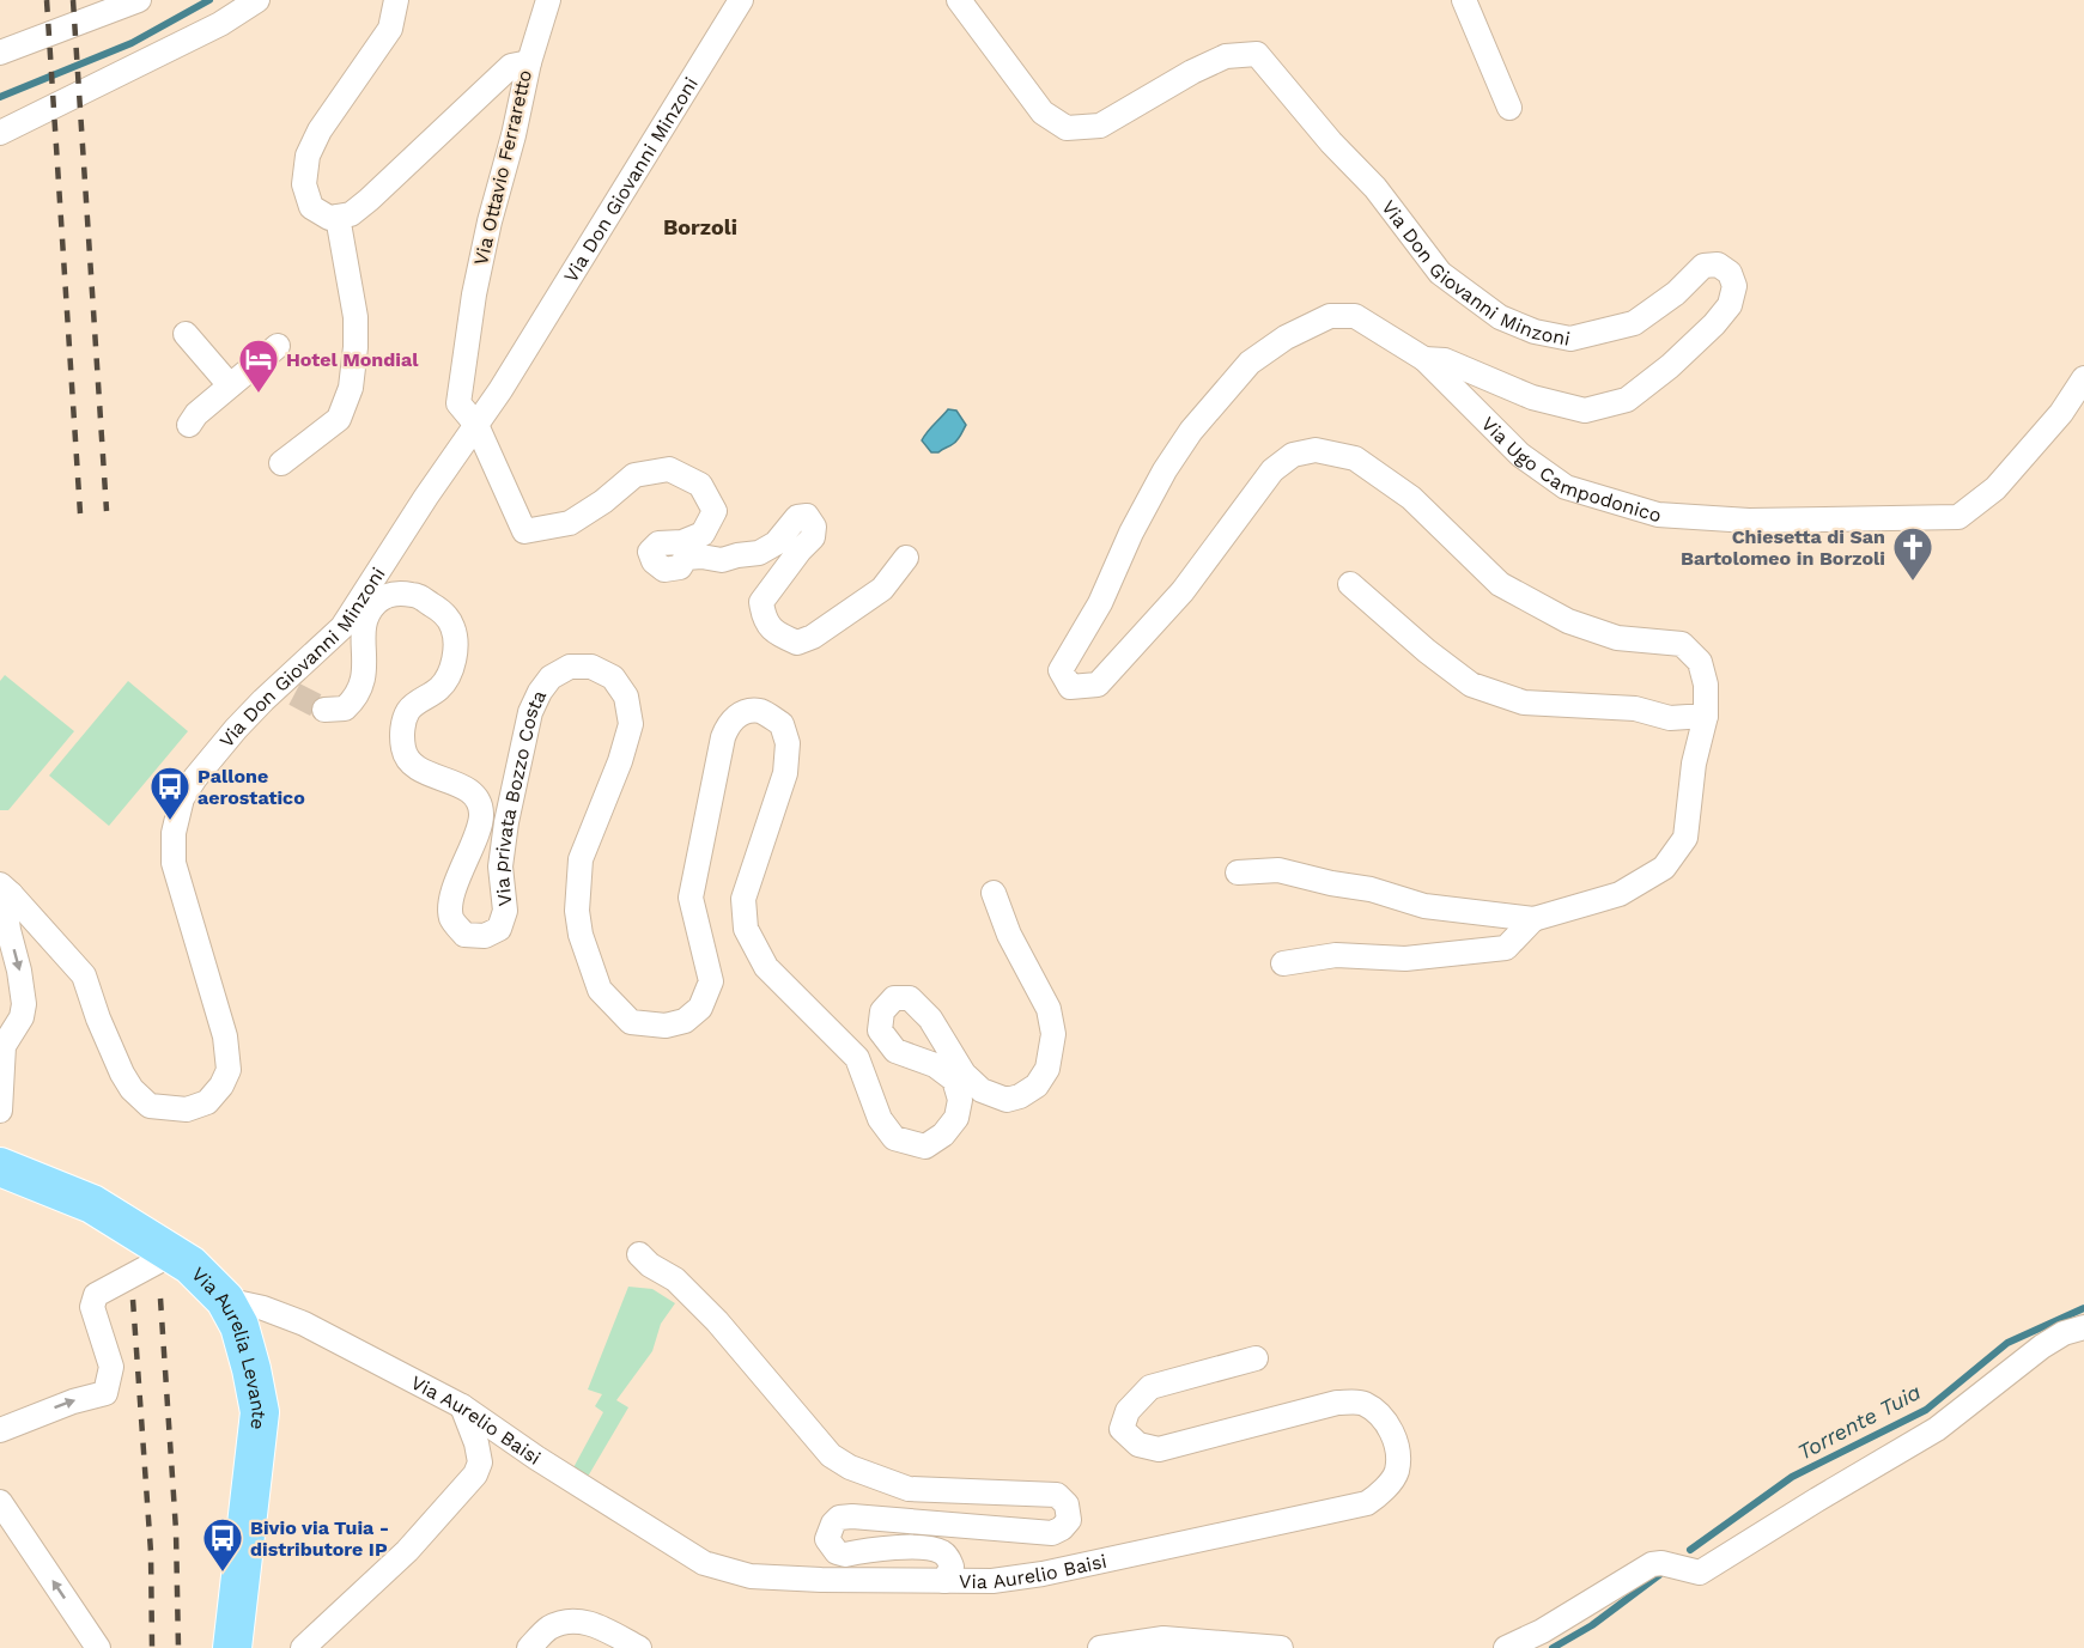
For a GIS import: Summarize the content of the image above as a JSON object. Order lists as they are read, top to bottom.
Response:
{
  "streets": {
    "main road": ["Via Aurelia Levante"],
    "street": [
      "Via Ottavio Ferraretto",
      "Via Don Giovanni Minzoni",
      "Via Ugo Campodonico",
      "Via privata Bozzo Costa",
      "Via Aurelio Baisi"
    ]
  },
  "crossings": [
    ["Via Ottavio Ferraretto", "Via Don Giovanni Minzoni"],
    ["Via Don Giovanni Minzoni", "Via Ugo Campodonico"],
    ["Via Aurelia Levante", "Via Aurelio Baisi"]
  ],
  "districts": ["Borzoli"],
  "water": ["Torrente Tuia"],
  "places": {
    "hotel": ["Hotel Mondial"],
    "church": ["Chiesetta di San Bartolomeo in Borzoli"],
    "bus stop": ["Pallone aerostatico", "Bivio via Tuia - distributore IP"]
  }
}
